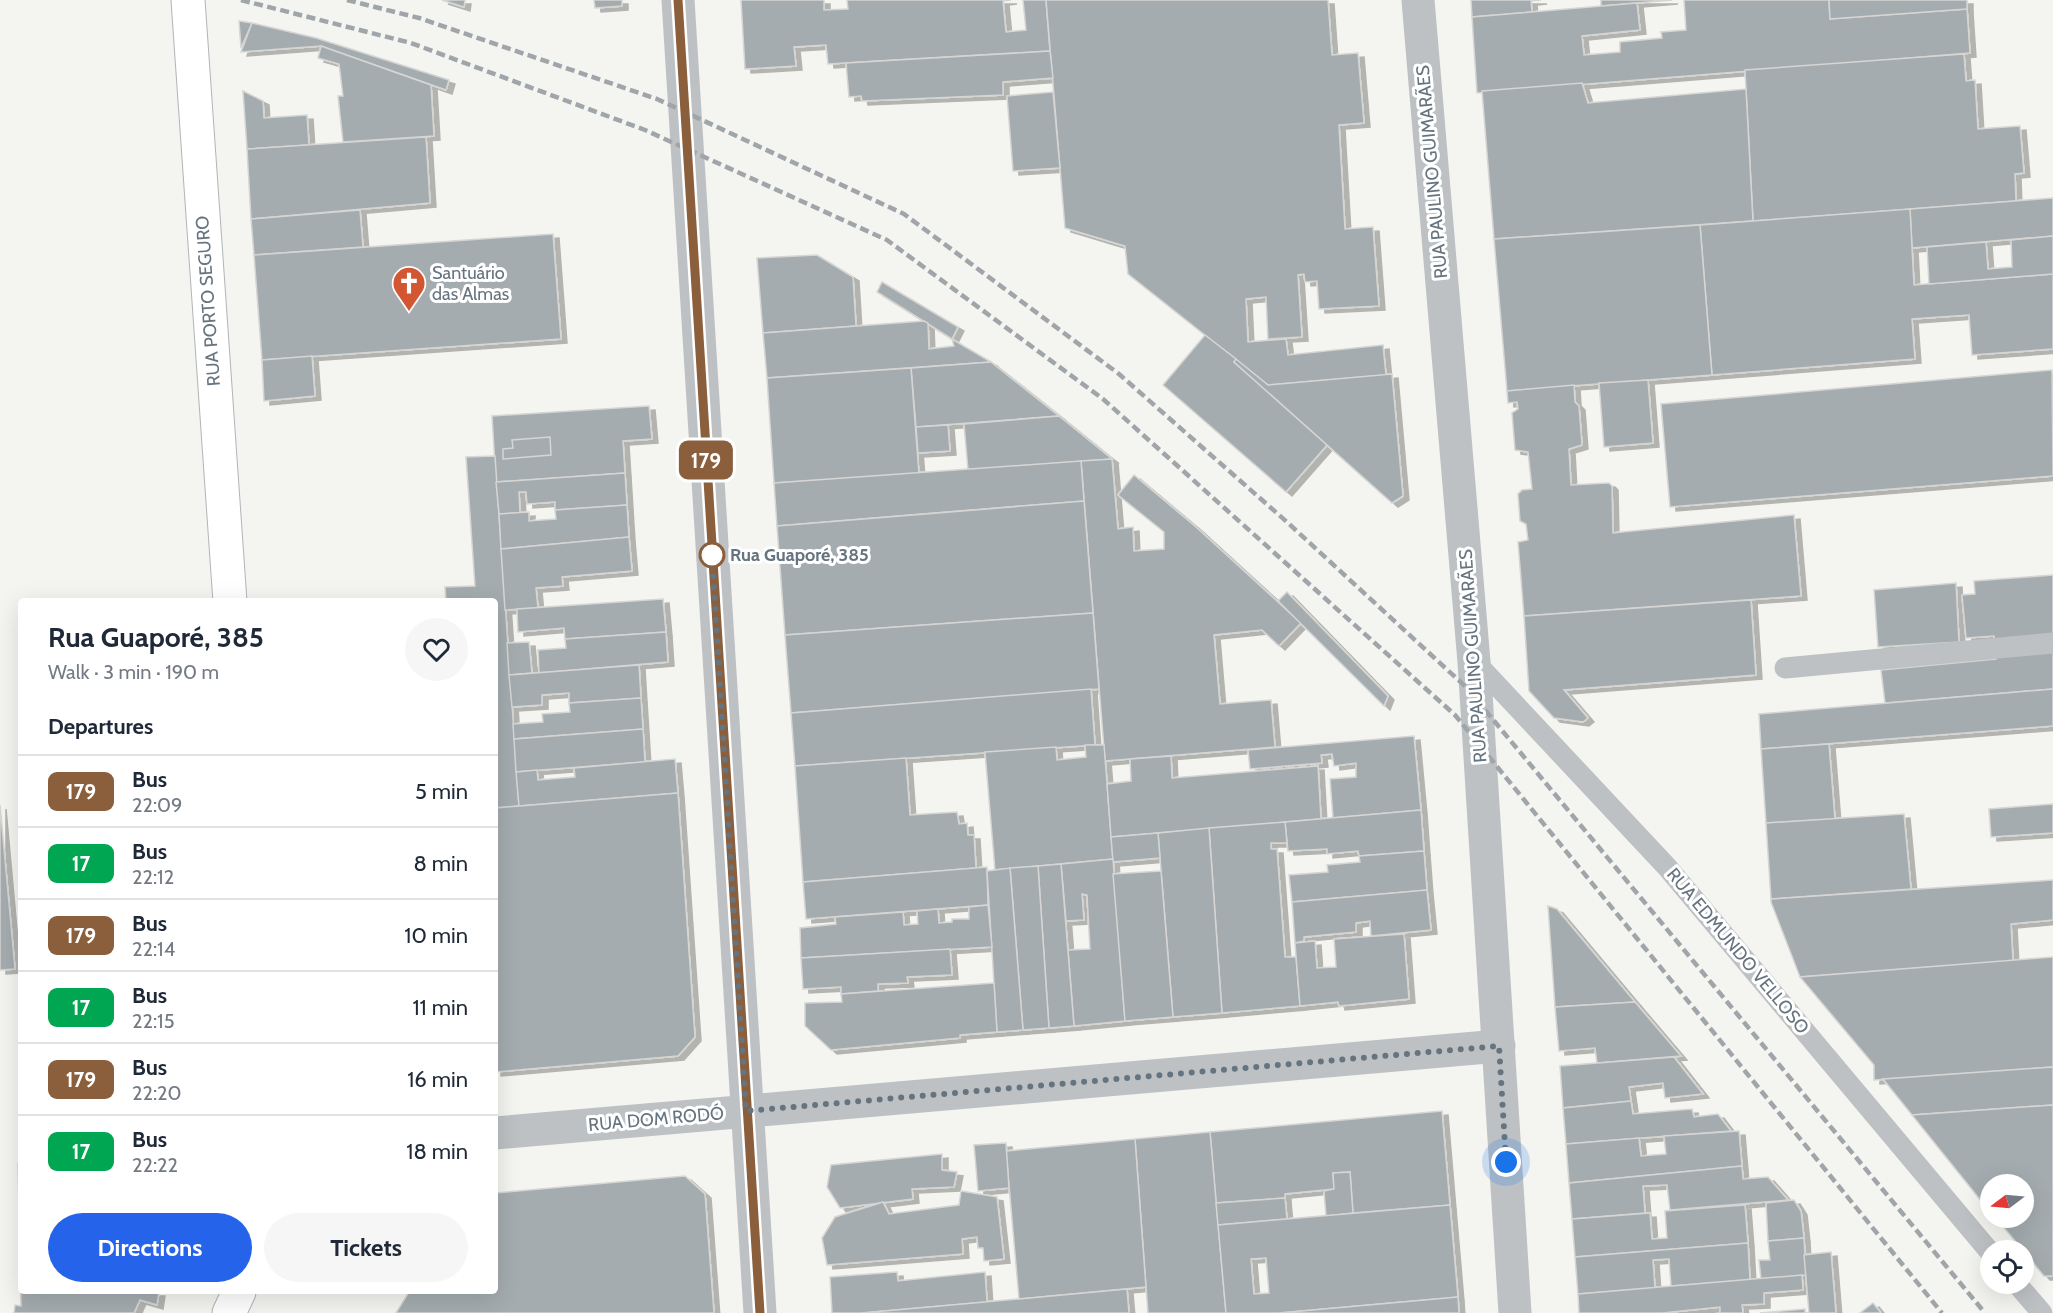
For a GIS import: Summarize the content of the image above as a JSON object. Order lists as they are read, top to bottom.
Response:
{
  "streets": {
    "street": ["RUA PAULINO GUIMARÃES", "RUA PORTO SEGURO", "RUA DOM RODÓ"],
    "lane": ["RUA EDMUNDO VELLOSO"]
  },
  "crossings": [
    ["RUA PAULINO GUIMARÃES", "RUA EDMUNDO VELLOSO"],
    ["RUA PAULINO GUIMARÃES", "RUA DOM RODÓ"]
  ],
  "places": {
    "church": ["Santuário das Almas"],
    "other": ["Rua Guaporé, 385"]
  },
  "lines": ["bus line 179"],
  "north": "left",
  "page": {
    "on_map": "179",
    "heading": [
      ["Rua Guaporé, 385", "Walk · 3 min · 190 m"],
      "Departures"
    ],
    "list": [
      {
        "mark": "179",
        "name": "Bus",
        "note": "22:09",
        "value": "5 min"
      },
      {
        "mark": "17",
        "name": "Bus",
        "note": "22:12",
        "value": "8 min"
      },
      {
        "mark": "179",
        "name": "Bus",
        "note": "22:14",
        "value": "10 min"
      },
      {
        "mark": "17",
        "name": "Bus",
        "note": "22:15",
        "value": "11 min"
      },
      {
        "mark": "179",
        "name": "Bus",
        "note": "22:20",
        "value": "16 min"
      },
      {
        "mark": "17",
        "name": "Bus",
        "note": "22:22",
        "value": "18 min"
      }
    ],
    "buttons": ["Directions", "Tickets"]
  }
}
